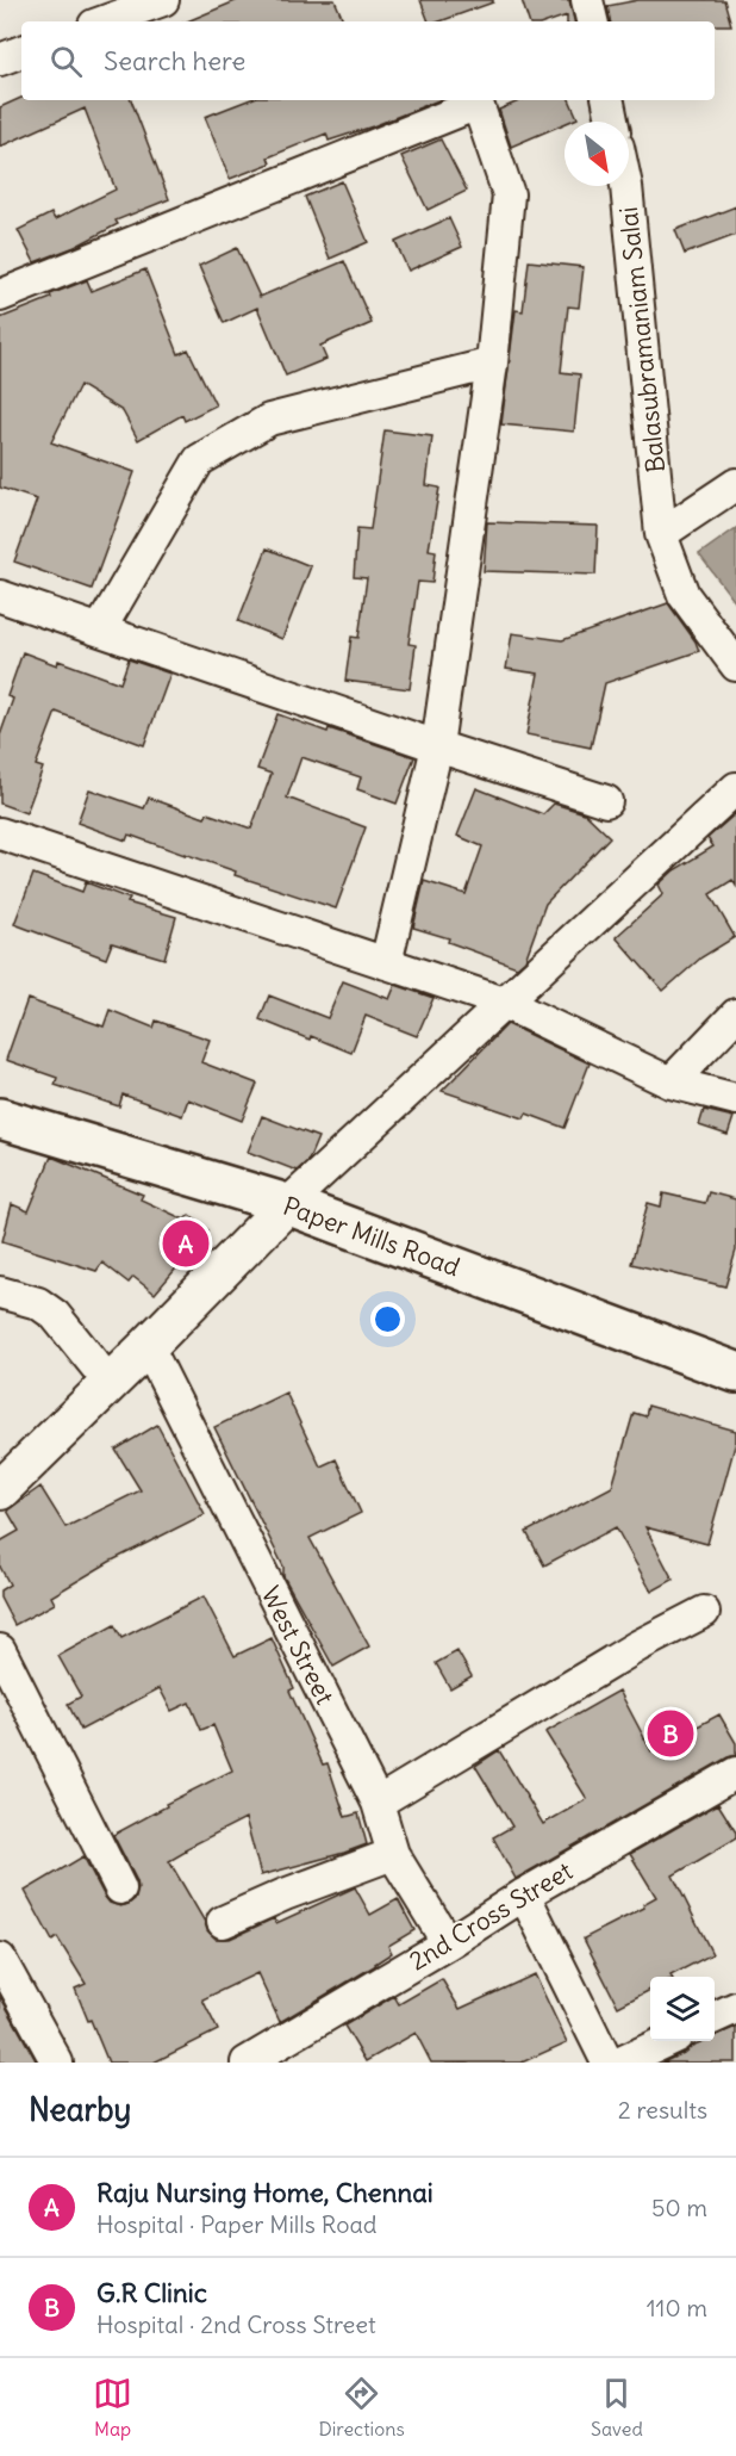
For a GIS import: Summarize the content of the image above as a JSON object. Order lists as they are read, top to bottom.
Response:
{
  "streets": {
    "main road": ["Paper Mills Road"],
    "street": ["Balasubramaniam Salai", "West Street", "2nd Cross Street"]
  },
  "crossings": [
    ["West Street", "2nd Cross Street"]
  ],
  "north": "bottom right",
  "page": {
    "search": "Search here",
    "pins": ["A", "B"],
    "heading": ["Nearby", "2 results"],
    "list": [
      {
        "mark": "A",
        "name": "Raju Nursing Home, Chennai",
        "note": "Hospital · Paper Mills Road",
        "value": "50 m"
      },
      {
        "mark": "B",
        "name": "G.R Clinic",
        "note": "Hospital · 2nd Cross Street",
        "value": "110 m"
      }
    ],
    "nav": ["Map", "Directions", "Saved"]
  }
}
